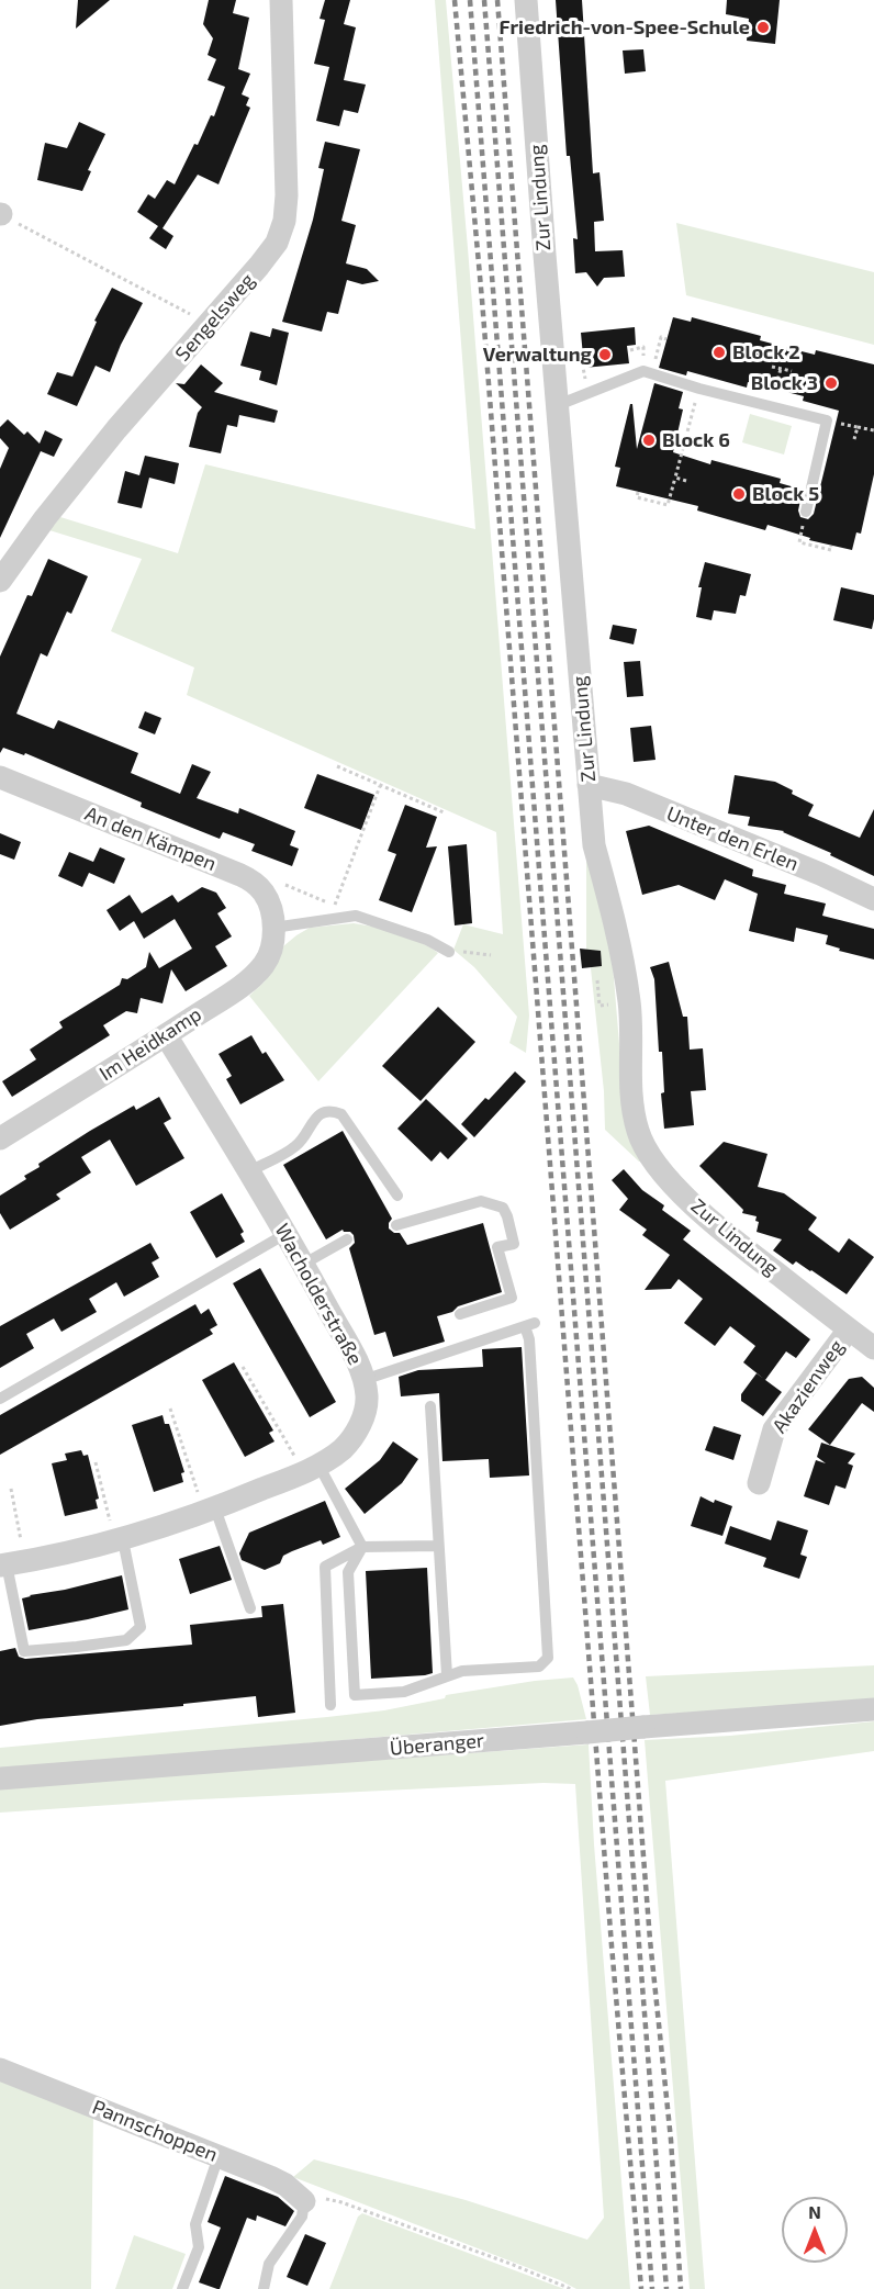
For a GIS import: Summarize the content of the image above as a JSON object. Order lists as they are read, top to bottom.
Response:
{
  "streets": {
    "street": [
      "Zur Lindung",
      "Sengelsweg",
      "An den Kämpen",
      "Unter den Erlen",
      "Im Heidkamp",
      "Wacholderstraße",
      "Akazienweg",
      "Überanger",
      "Pannschoppen"
    ]
  },
  "crossings": [
    ["Zur Lindung", "Unter den Erlen"],
    ["Zur Lindung", "Akazienweg"],
    ["Im Heidkamp", "Wacholderstraße"]
  ],
  "places": [
    "Friedrich-von-Spee-Schule",
    "Block 2",
    "Verwaltung",
    "Block 3",
    "Block 6",
    "Block 5"
  ],
  "north": "top"
}
